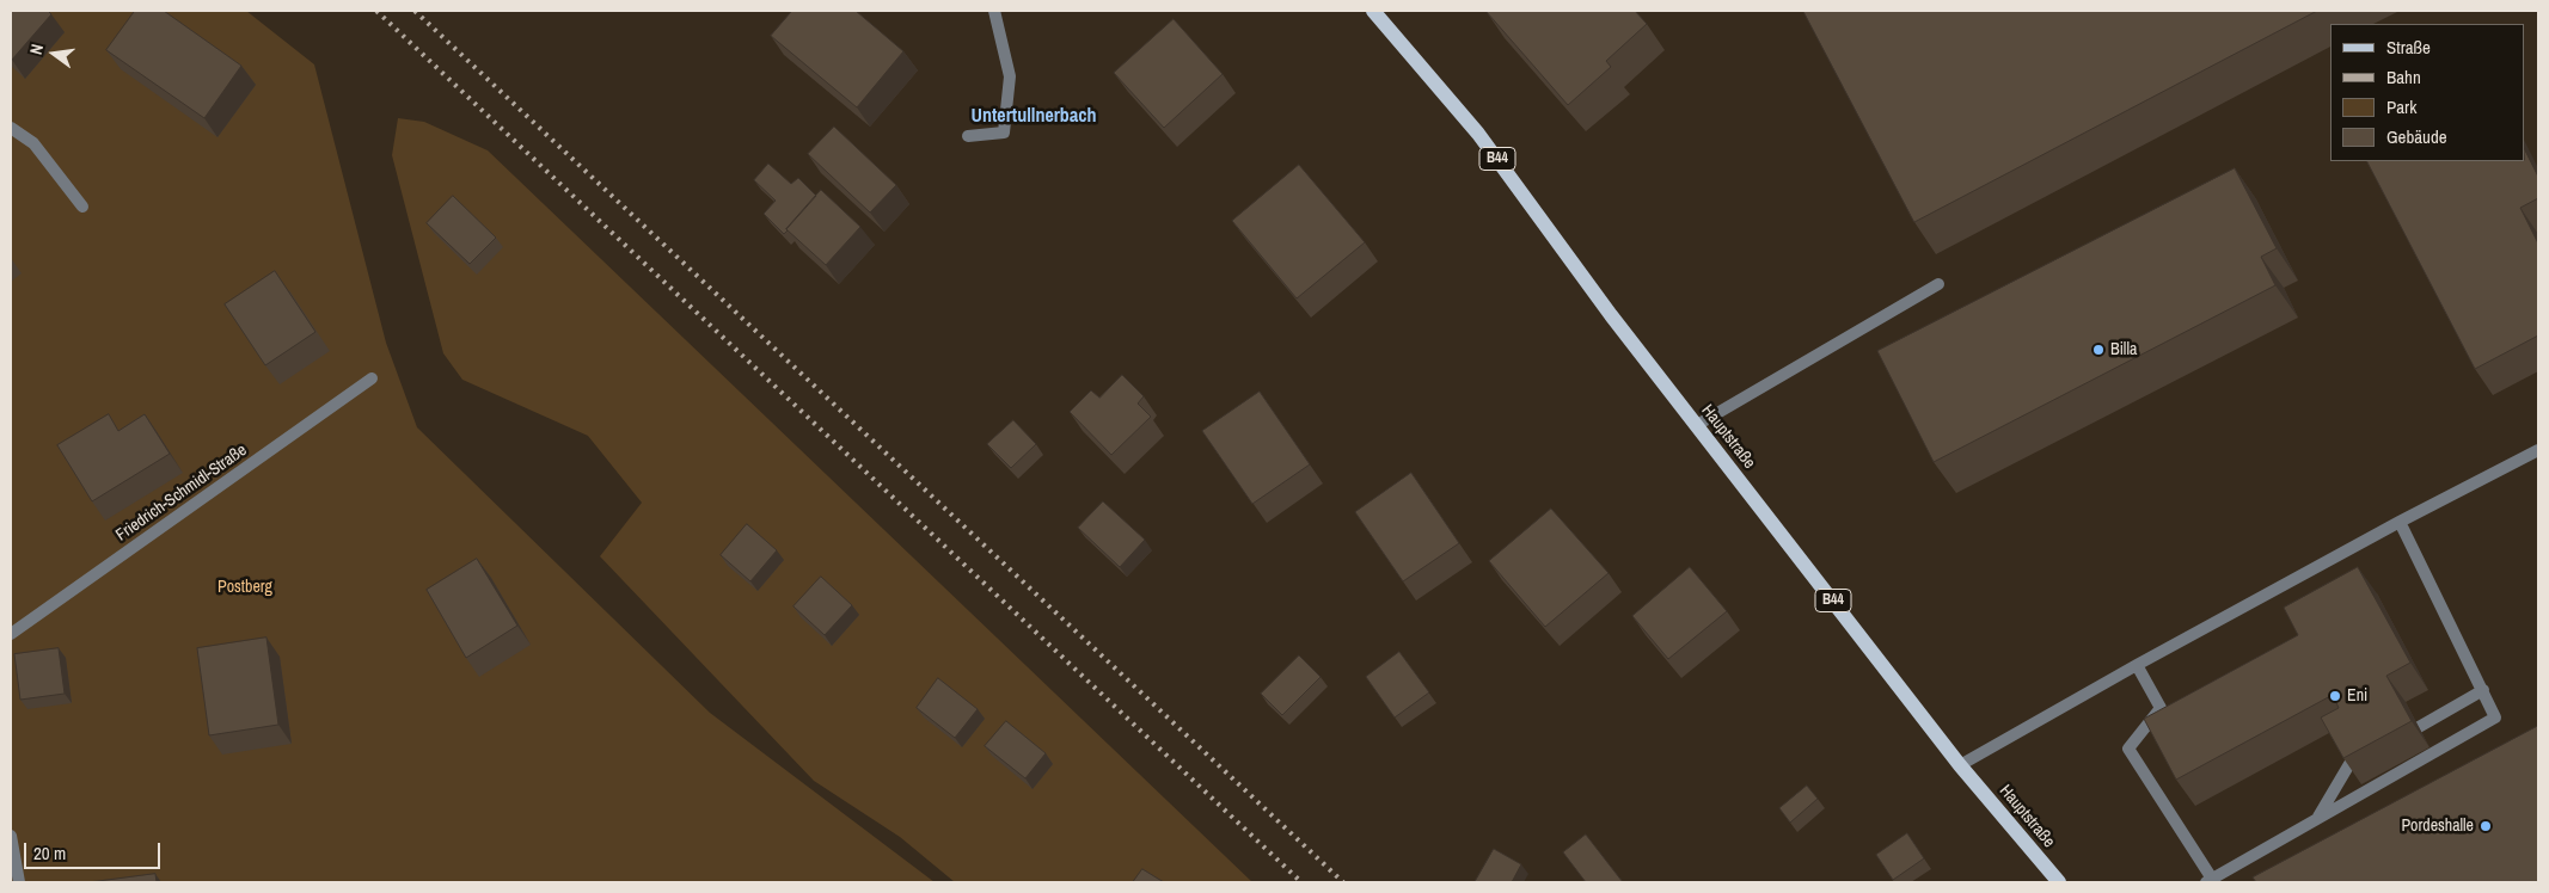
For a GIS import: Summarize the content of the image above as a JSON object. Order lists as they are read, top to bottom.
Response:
{
  "streets": {
    "main road": ["B44", "Hauptstraße"],
    "street": ["Friedrich-Schmidl-Straße"]
  },
  "districts": ["Untertullnerbach"],
  "parks": ["Postberg"],
  "places": ["Billa", "Eni", "Pordeshalle"],
  "legend": [
    "Straße",
    "Bahn",
    "Park",
    "Gebäude"
  ],
  "scale_bar": "20 m",
  "north": "left"
}
